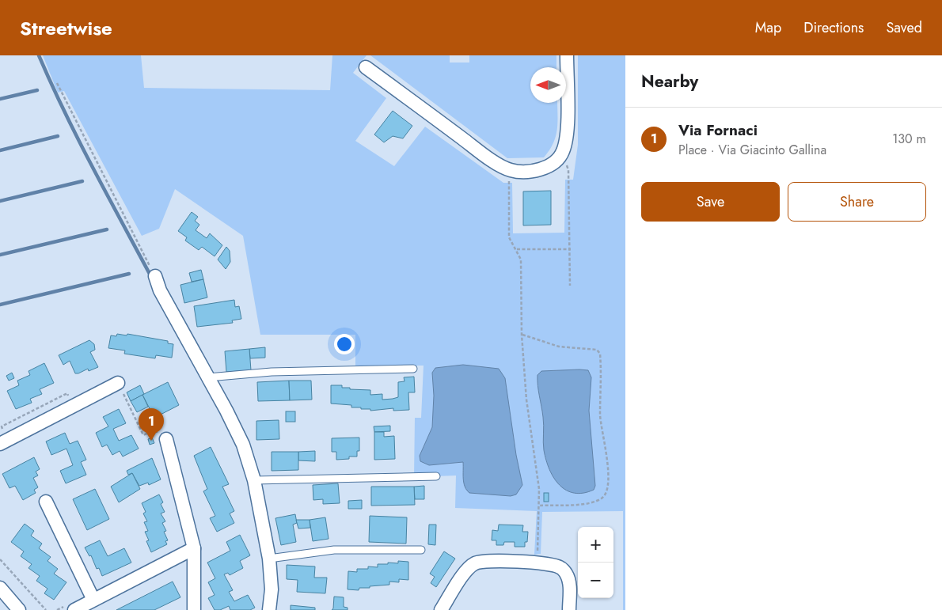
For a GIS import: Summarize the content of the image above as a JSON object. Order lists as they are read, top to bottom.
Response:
{
  "north": "left",
  "page": {
    "header": "Streetwise",
    "nav": ["Map", "Directions", "Saved"],
    "heading": "Nearby",
    "list": [
      {
        "mark": "1",
        "name": "Via Fornaci",
        "note": "Place · Via Giacinto Gallina",
        "value": "130 m"
      }
    ],
    "buttons": ["Save", "Share"],
    "pins": "1",
    "map_buttons": ["+", "−"]
  }
}
